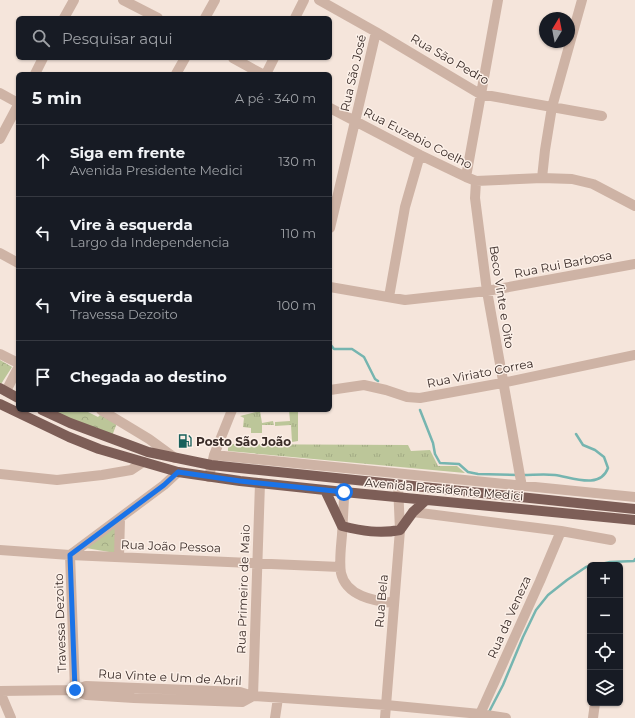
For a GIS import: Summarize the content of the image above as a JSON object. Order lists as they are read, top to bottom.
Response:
{
  "streets": {
    "main road": ["Avenida Presidente Medici"],
    "street": [
      "Rua São Pedro",
      "Rua São José",
      "Rua Euzebio Coelho",
      "Rua Rui Barbosa",
      "Beco Vinte e Oito",
      "Rua Viriato Correa",
      "Rua João Pessoa",
      "Rua Primeiro de Maio",
      "Rua Bela",
      "Rua da Veneza",
      "Travessa Dezoito",
      "Rua Vinte e Um de Abril"
    ]
  },
  "crossings": [
    ["Rua São Pedro", "Rua São José"],
    ["Rua São José", "Rua Euzebio Coelho"],
    ["Rua Euzebio Coelho", "Beco Vinte e Oito"],
    ["Rua Rui Barbosa", "Beco Vinte e Oito"],
    ["Beco Vinte e Oito", "Rua Viriato Correa"],
    ["Avenida Presidente Medici", "Rua Primeiro de Maio"],
    ["Avenida Presidente Medici", "Rua Bela"],
    ["Rua João Pessoa", "Rua Primeiro de Maio"],
    ["Rua João Pessoa", "Travessa Dezoito"],
    ["Rua Primeiro de Maio", "Rua Vinte e Um de Abril"],
    ["Travessa Dezoito", "Rua Vinte e Um de Abril"]
  ],
  "places": {
    "fuel station": ["Posto São João"]
  },
  "north": "top",
  "page": {
    "search": "Pesquisar aqui",
    "heading": ["5 min", "A pé · 340 m"],
    "list": [
      ["Siga em frente", "Avenida Presidente Medici", "130 m"],
      ["Vire à esquerda", "Largo da Independencia", "110 m"],
      ["Vire à esquerda", "Travessa Dezoito", "100 m"],
      "Chegada ao destino"
    ],
    "map_buttons": ["+", "−"]
  }
}
